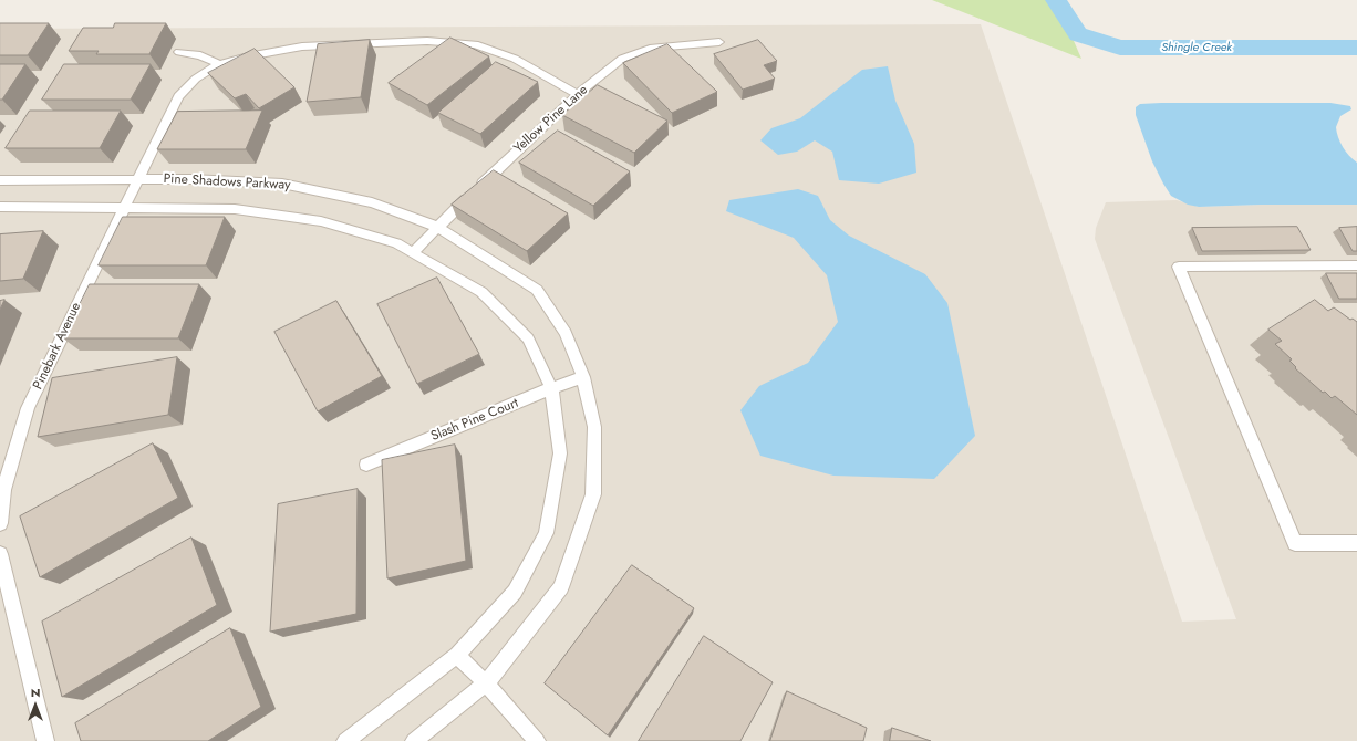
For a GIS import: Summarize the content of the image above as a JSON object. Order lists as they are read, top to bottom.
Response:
{
  "streets": {
    "lane": [
      "Yellow Pine Lane",
      "Pine Shadows Parkway",
      "Pinebark Avenue",
      "Slash Pine Court"
    ]
  },
  "crossings": [
    ["Yellow Pine Lane", "Pine Shadows Parkway"],
    ["Yellow Pine Lane", "Pinebark Avenue"],
    ["Pine Shadows Parkway", "Pinebark Avenue"],
    ["Pine Shadows Parkway", "Slash Pine Court"]
  ],
  "water": ["Shingle Creek"],
  "north": "top"
}
